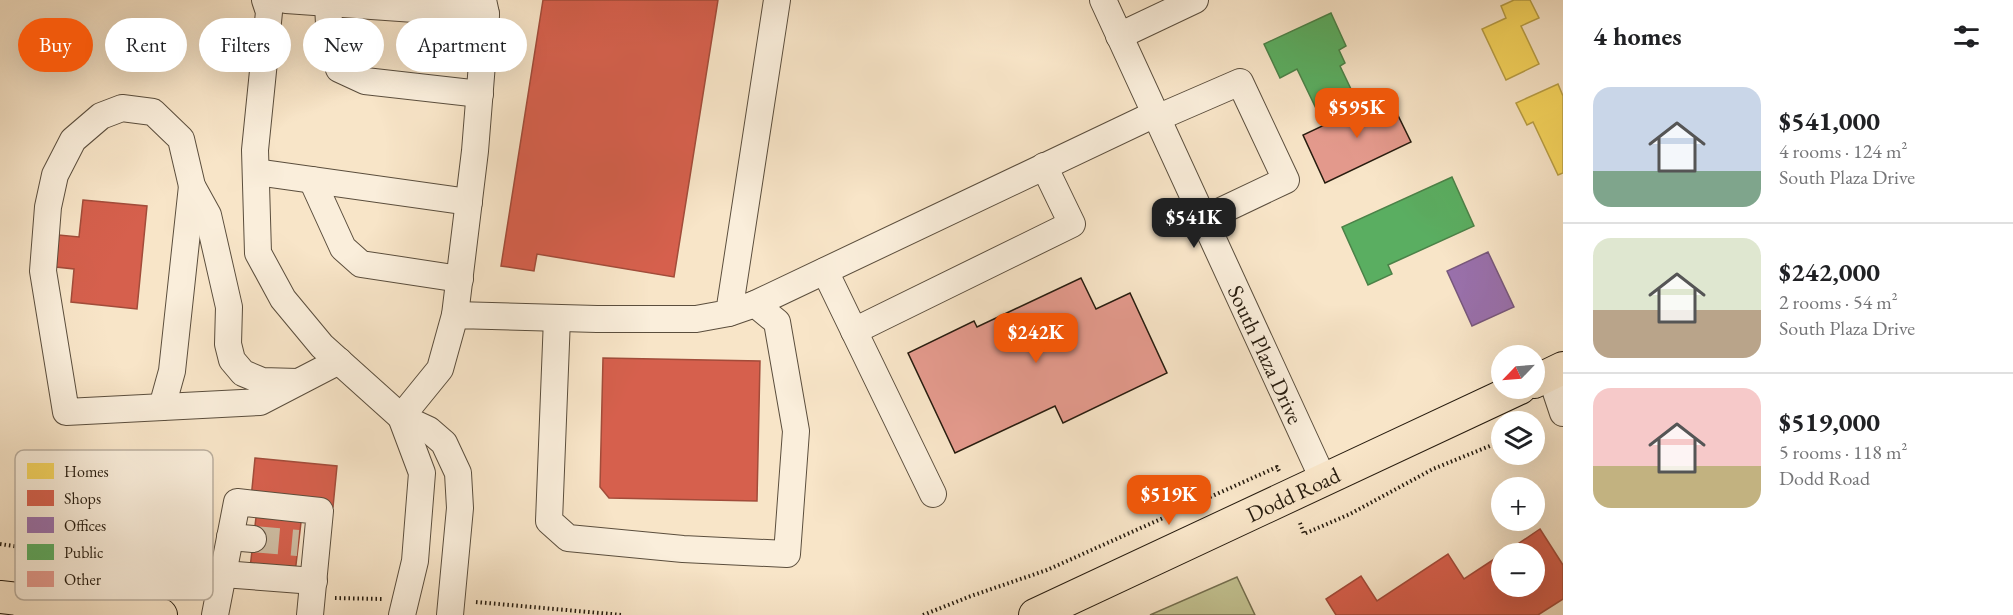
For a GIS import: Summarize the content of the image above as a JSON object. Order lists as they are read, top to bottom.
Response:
{
  "streets": {
    "main road": ["Dodd Road"],
    "street": ["South Plaza Drive"]
  },
  "crossings": [
    ["South Plaza Drive", "Dodd Road"]
  ],
  "legend": [
    "Homes",
    "Shops",
    "Offices",
    "Public",
    "Other"
  ],
  "north": "bottom left",
  "page": {
    "heading": "4 homes",
    "chip": [
      "Buy",
      "Rent",
      "Filters",
      "New",
      "Apartment"
    ],
    "list": [
      {
        "name": "$541,000",
        "note": "4 rooms · 124 m² · South Plaza Drive"
      },
      {
        "name": "$242,000",
        "note": "2 rooms · 54 m² · South Plaza Drive"
      },
      {
        "name": "$519,000",
        "note": "5 rooms · 118 m² · Dodd Road"
      }
    ],
    "price": [
      "$595K",
      "$541K",
      "$242K",
      "$519K"
    ],
    "map_buttons": ["+", "−"]
  }
}
